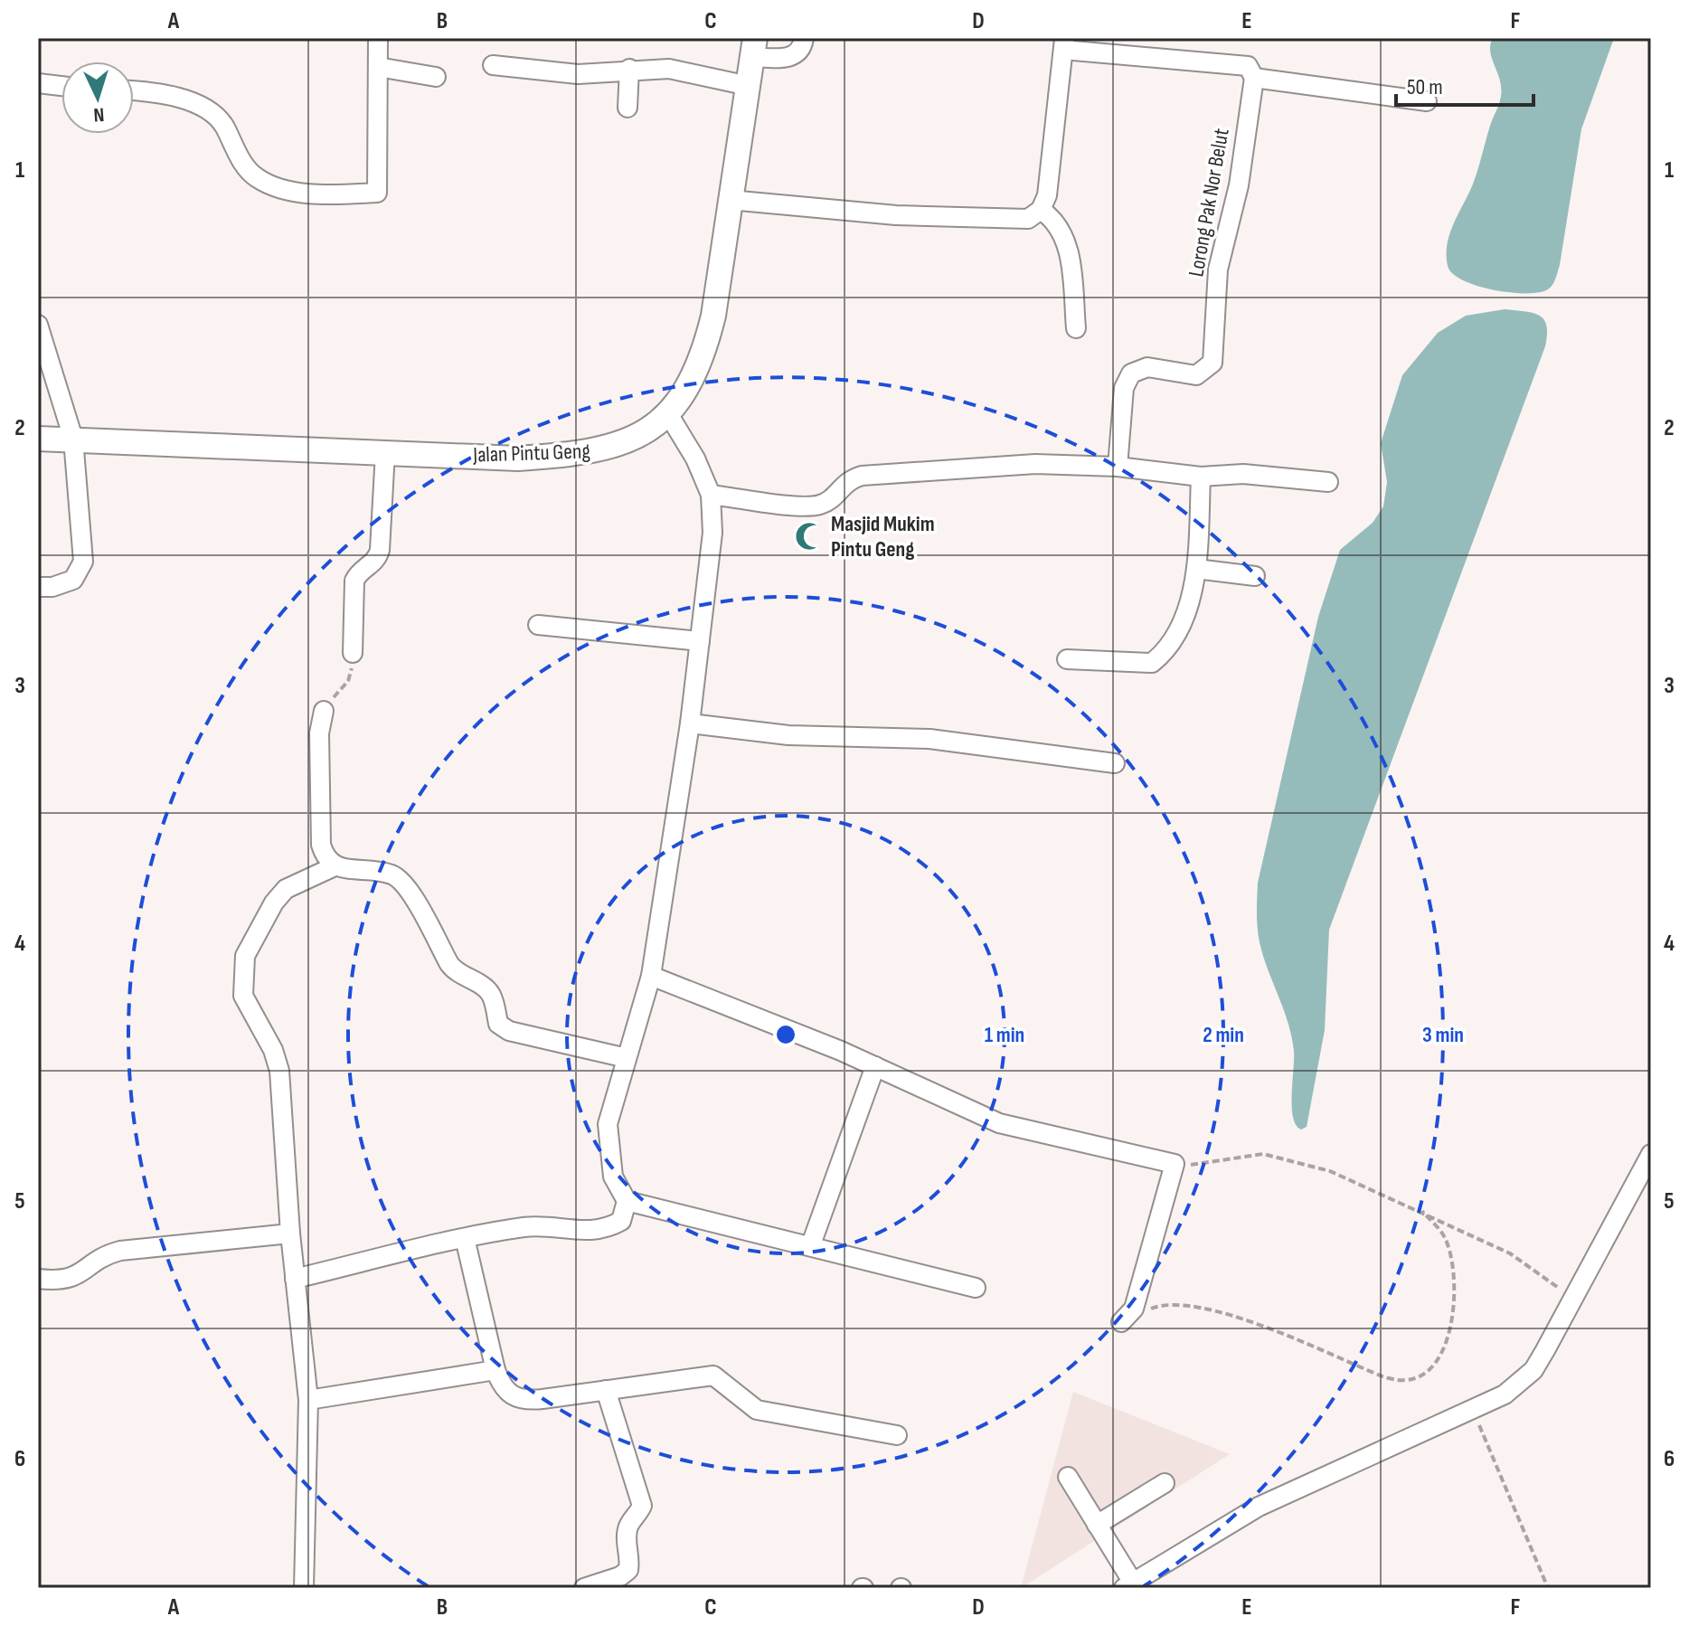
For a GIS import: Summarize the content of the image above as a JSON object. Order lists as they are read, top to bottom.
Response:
{
  "streets": {
    "main road": ["Jalan Pintu Geng"],
    "street": ["Lorong Pak Nor Belut"]
  },
  "places": {
    "mosque": ["Masjid Mukim Pintu Geng"]
  },
  "scale_bar": "50 m",
  "north": "bottom",
  "grid": {
    "columns": [
      "A",
      "B",
      "C",
      "D",
      "E",
      "F"
    ],
    "rows": [
      "1",
      "2",
      "3",
      "4",
      "5",
      "6"
    ]
  },
  "rings": ["1 min", "2 min", "3 min"]
}
